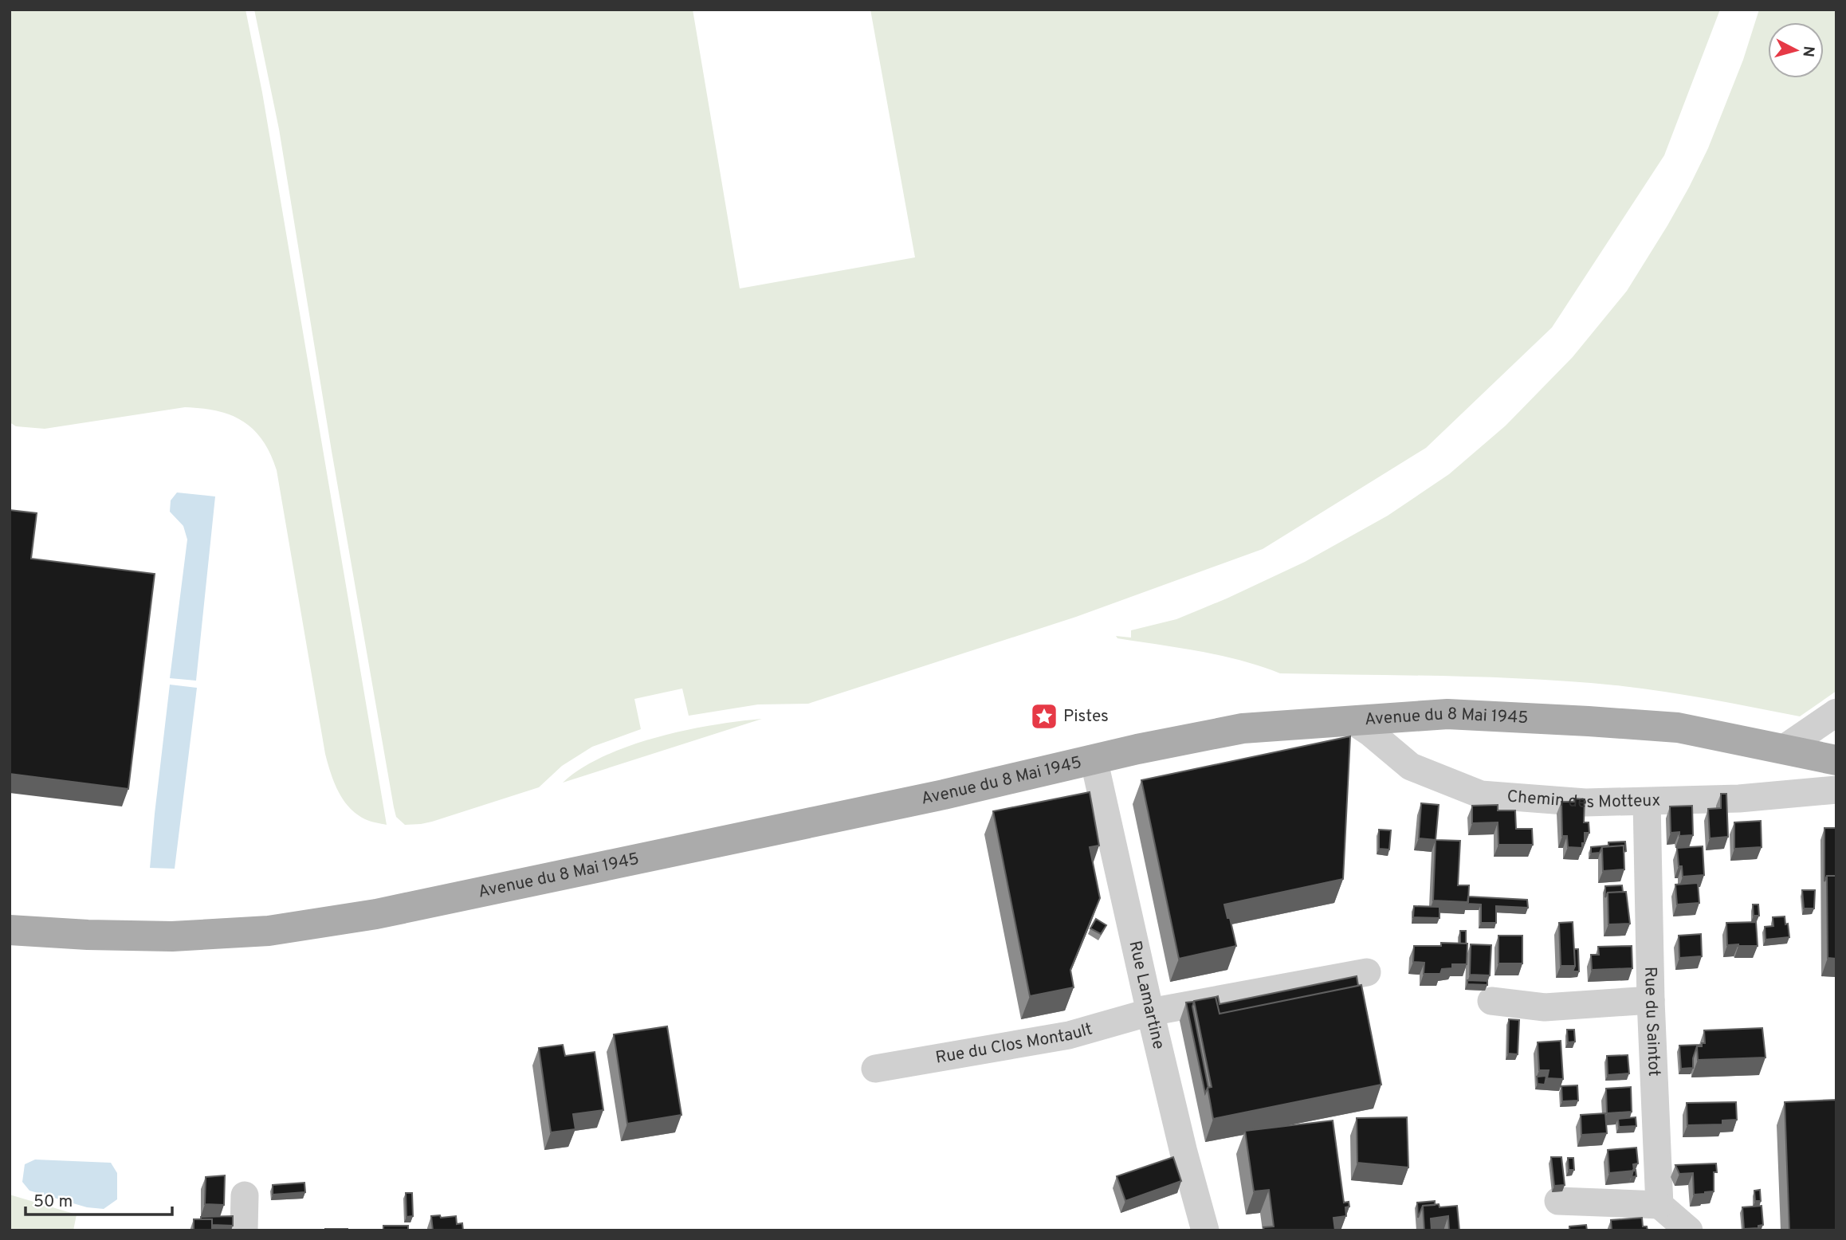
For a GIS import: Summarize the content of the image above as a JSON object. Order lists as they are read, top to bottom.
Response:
{
  "streets": {
    "main road": ["Avenue du 8 Mai 1945"],
    "street": [
      "Chemin des Motteux",
      "Rue Lamartine",
      "Rue du Saintot",
      "Rue du Clos Montault"
    ]
  },
  "crossings": [
    ["Avenue du 8 Mai 1945", "Chemin des Motteux"],
    ["Avenue du 8 Mai 1945", "Rue Lamartine"],
    ["Chemin des Motteux", "Rue du Saintot"],
    ["Rue Lamartine", "Rue du Clos Montault"]
  ],
  "places": {
    "place": ["Pistes"]
  },
  "scale_bar": "50 m",
  "north": "right"
}
